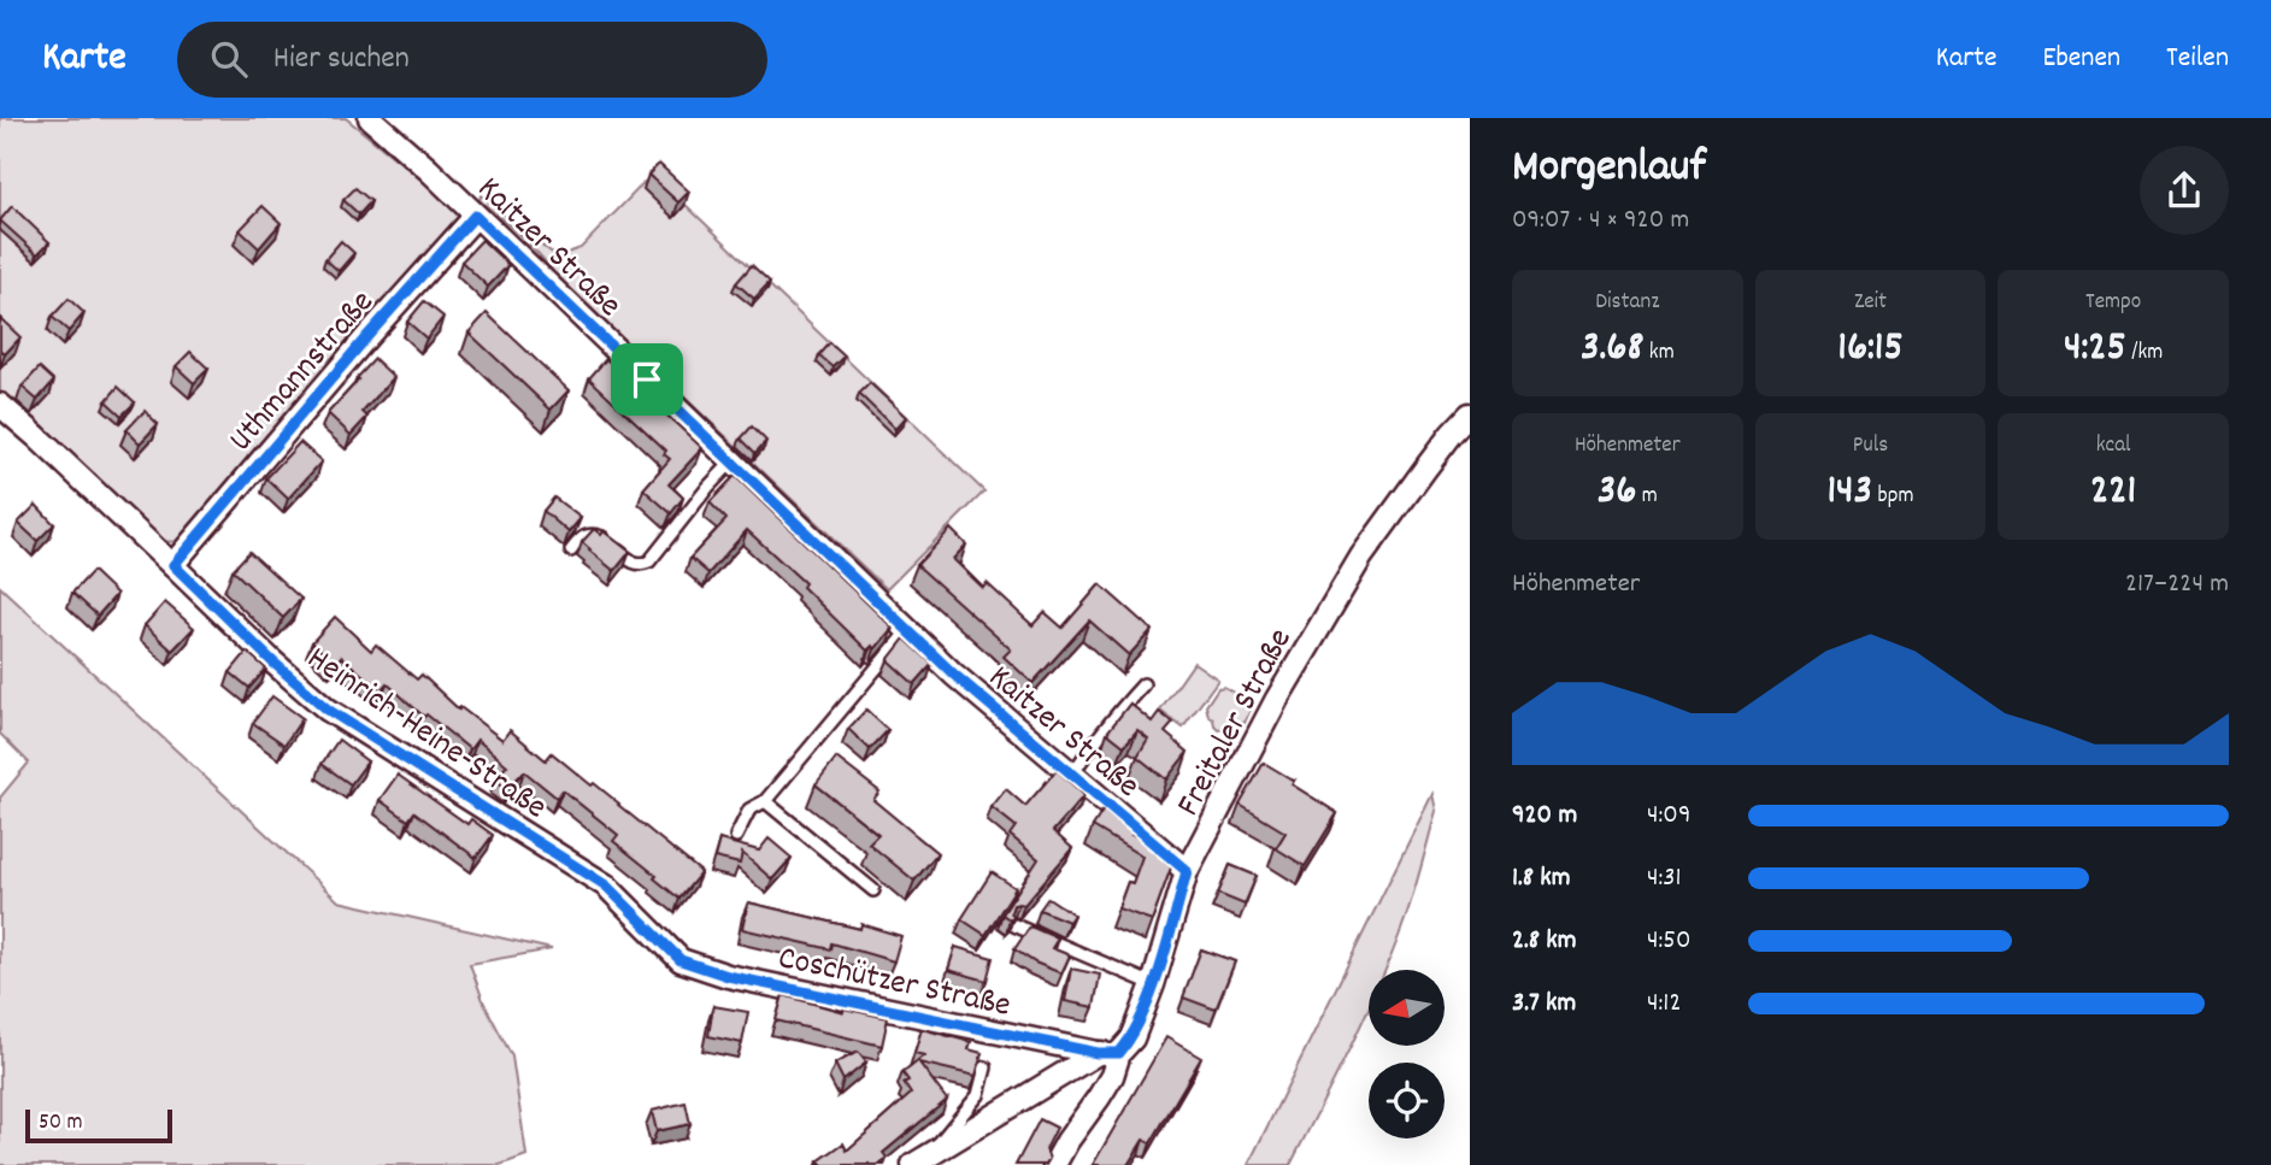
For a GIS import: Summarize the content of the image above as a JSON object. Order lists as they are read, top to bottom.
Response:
{
  "streets": {
    "street": [
      "Kaitzer Straße",
      "Uthmannstraße",
      "Freitaler Straße",
      "Heinrich-Heine-Straße",
      "Coschützer Straße"
    ]
  },
  "crossings": [
    ["Kaitzer Straße", "Uthmannstraße"],
    ["Kaitzer Straße", "Freitaler Straße"],
    ["Uthmannstraße", "Heinrich-Heine-Straße"],
    ["Heinrich-Heine-Straße", "Coschützer Straße"]
  ],
  "scale_bar": "50 m",
  "north": "left",
  "page": {
    "header": "Karte",
    "search": "Hier suchen",
    "nav": ["Karte", "Ebenen", "Teilen"],
    "heading": ["Morgenlauf", "09:07 · 4 × 920 m"],
    "stats": [
      ["Distanz", "3.68 km"],
      ["Zeit", "16:15"],
      ["Tempo", "4:25 /km"],
      ["Höhenmeter", "36 m"],
      ["Puls", "143 bpm"],
      ["kcal", "221"]
    ],
    "chart": ["Höhenmeter", "217–224 m"],
    "list": [
      {
        "name": "920 m",
        "note": "4:09"
      },
      {
        "name": "1.8 km",
        "note": "4:31"
      },
      {
        "name": "2.8 km",
        "note": "4:50"
      },
      {
        "name": "3.7 km",
        "note": "4:12"
      }
    ],
    "scale": "50 m"
  }
}
